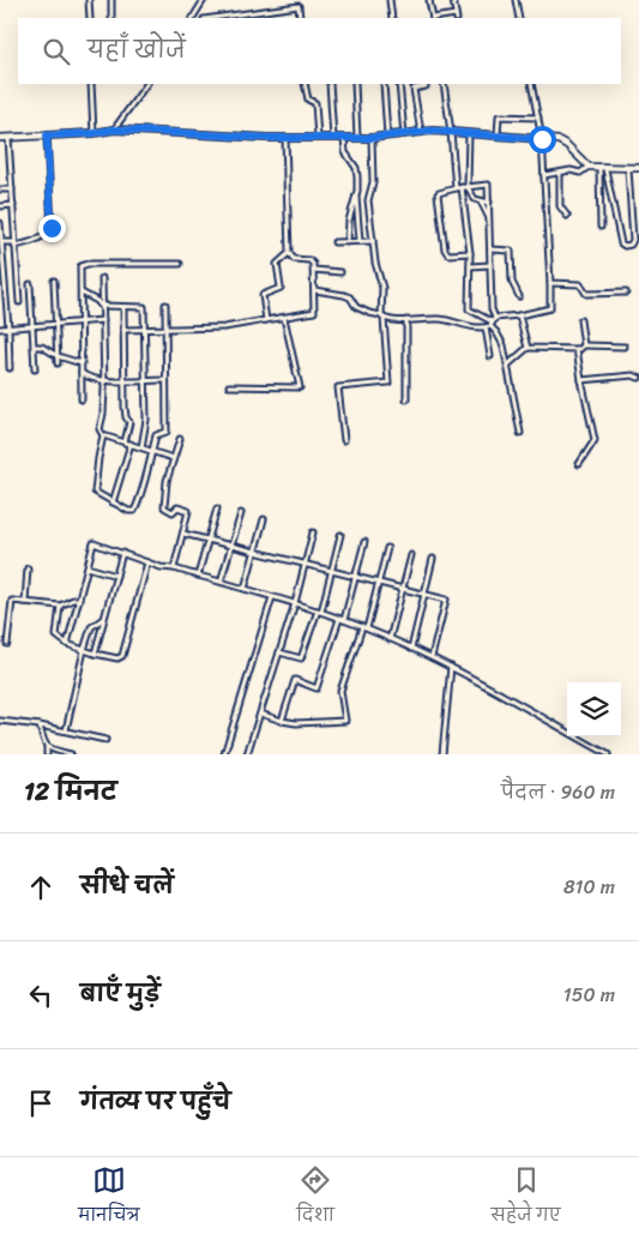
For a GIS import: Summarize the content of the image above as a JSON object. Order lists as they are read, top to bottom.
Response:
{
  "page": {
    "search": "यहाँ खोजें",
    "heading": ["12 मिनट", "पैदल · 960 m"],
    "list": [
      ["सीधे चलें", "810 m"],
      ["बाएँ मुड़ें", "150 m"],
      "गंतव्य पर पहुँचे"
    ],
    "nav": ["मानचित्र", "दिशा", "सहेजे गए"]
  }
}
